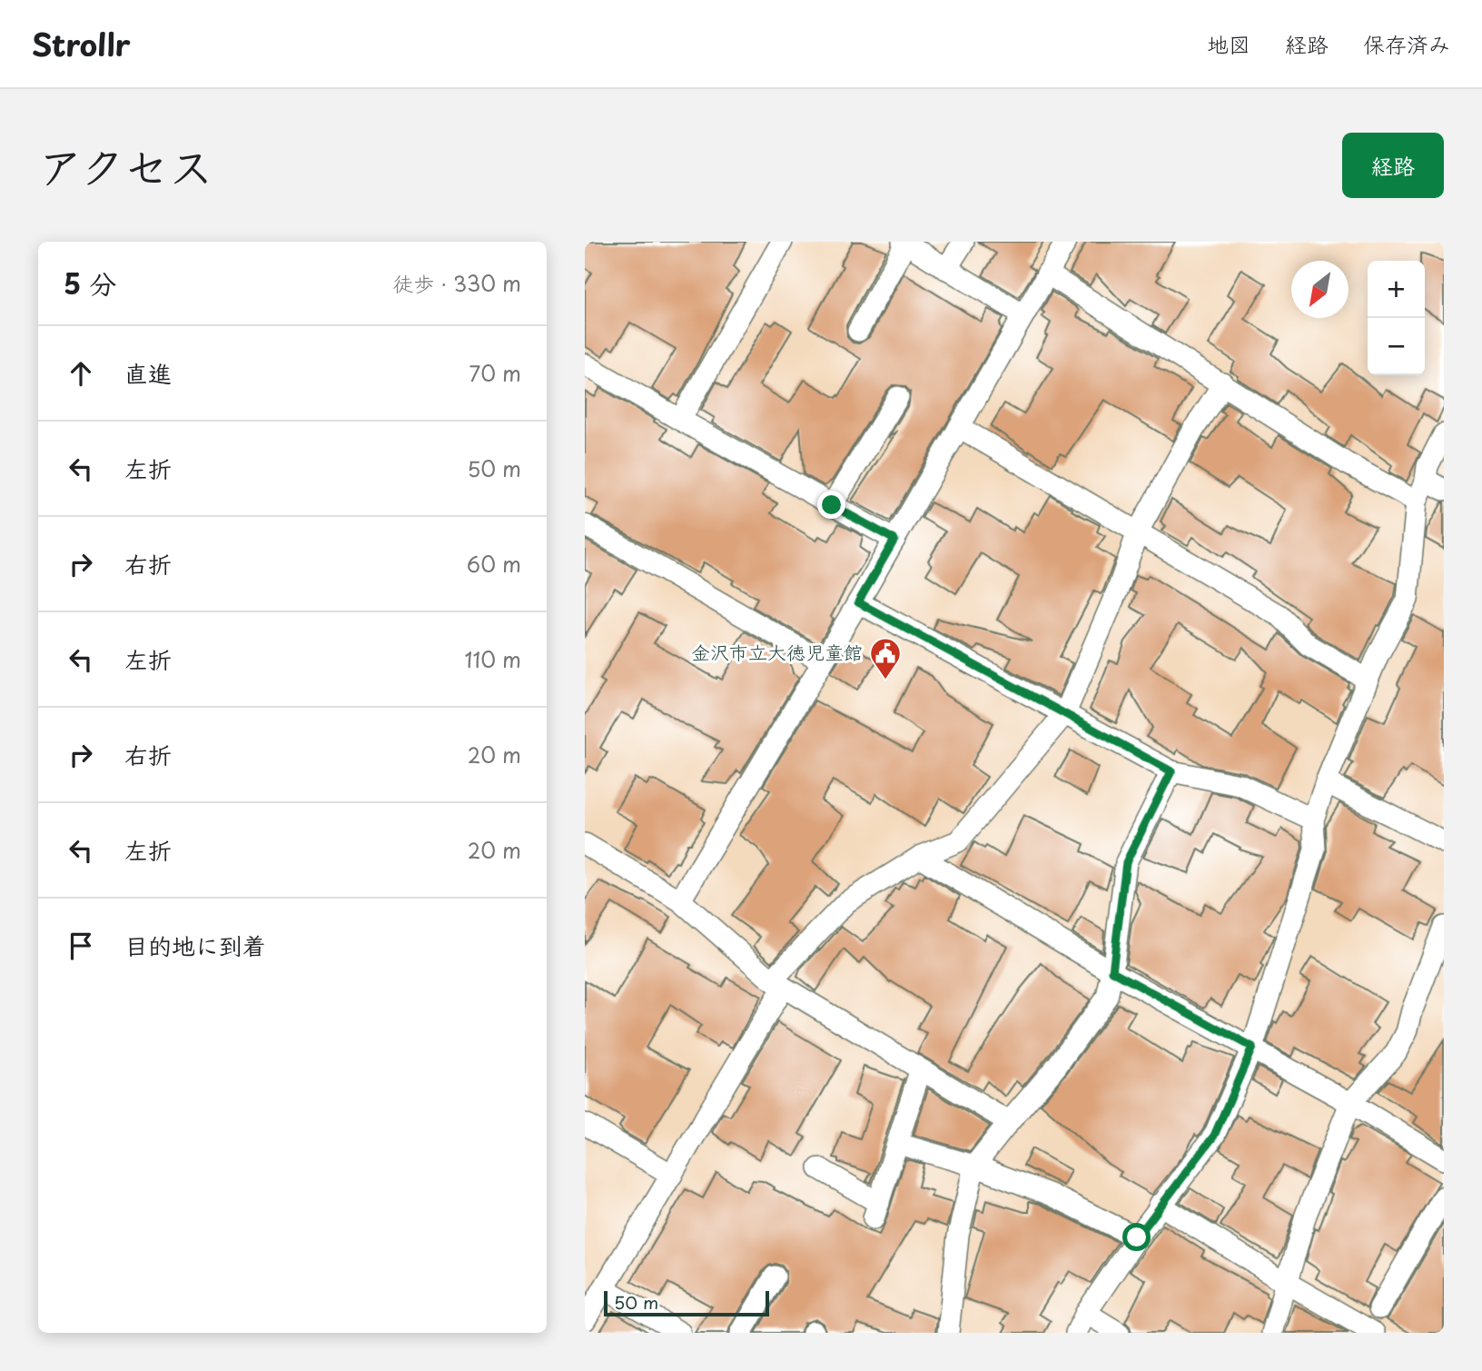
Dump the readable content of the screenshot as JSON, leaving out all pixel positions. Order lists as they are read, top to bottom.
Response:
{
  "places": {
    "public building": ["金沢市立大徳児童館"]
  },
  "scale_bar": "50 m",
  "north": "bottom left",
  "page": {
    "header": "Strollr",
    "nav": ["地図", "経路", "保存済み"],
    "title": "アクセス",
    "buttons": "経路",
    "heading": ["5 分", "徒歩 · 330 m"],
    "map_buttons": ["+", "−"],
    "list": [
      ["直進", "70 m"],
      ["左折", "50 m"],
      ["右折", "60 m"],
      ["左折", "110 m"],
      ["右折", "20 m"],
      ["左折", "20 m"],
      "目的地に到着"
    ],
    "scale": "50 m"
  }
}
